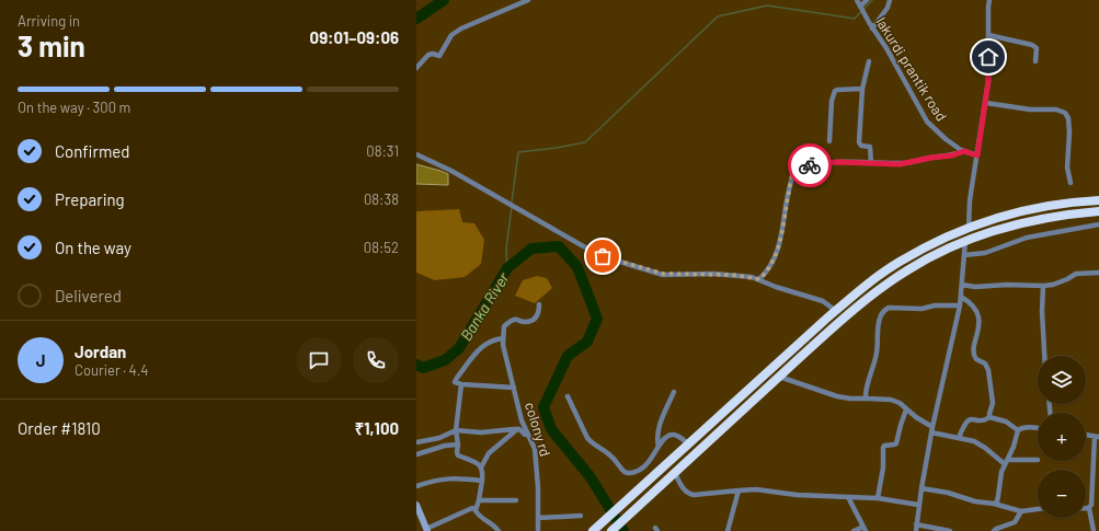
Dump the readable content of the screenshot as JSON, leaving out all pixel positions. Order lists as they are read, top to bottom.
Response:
{
  "streets": {
    "street": ["lakurdi prantik road", "colony rd"]
  },
  "water": ["Banka River"],
  "page": {
    "heading": ["3 min", "Arriving in", "09:01–09:06"],
    "panel": [
      "Jordan",
      "Courier · 4.4",
      "Order #1810",
      "₹1,100"
    ],
    "bar": "On the way · 300 m",
    "list": [
      ["Confirmed", "08:31"],
      ["Preparing", "08:38"],
      ["On the way", "08:52"],
      "Delivered"
    ],
    "round": "J",
    "map_buttons": ["+", "−"]
  }
}
